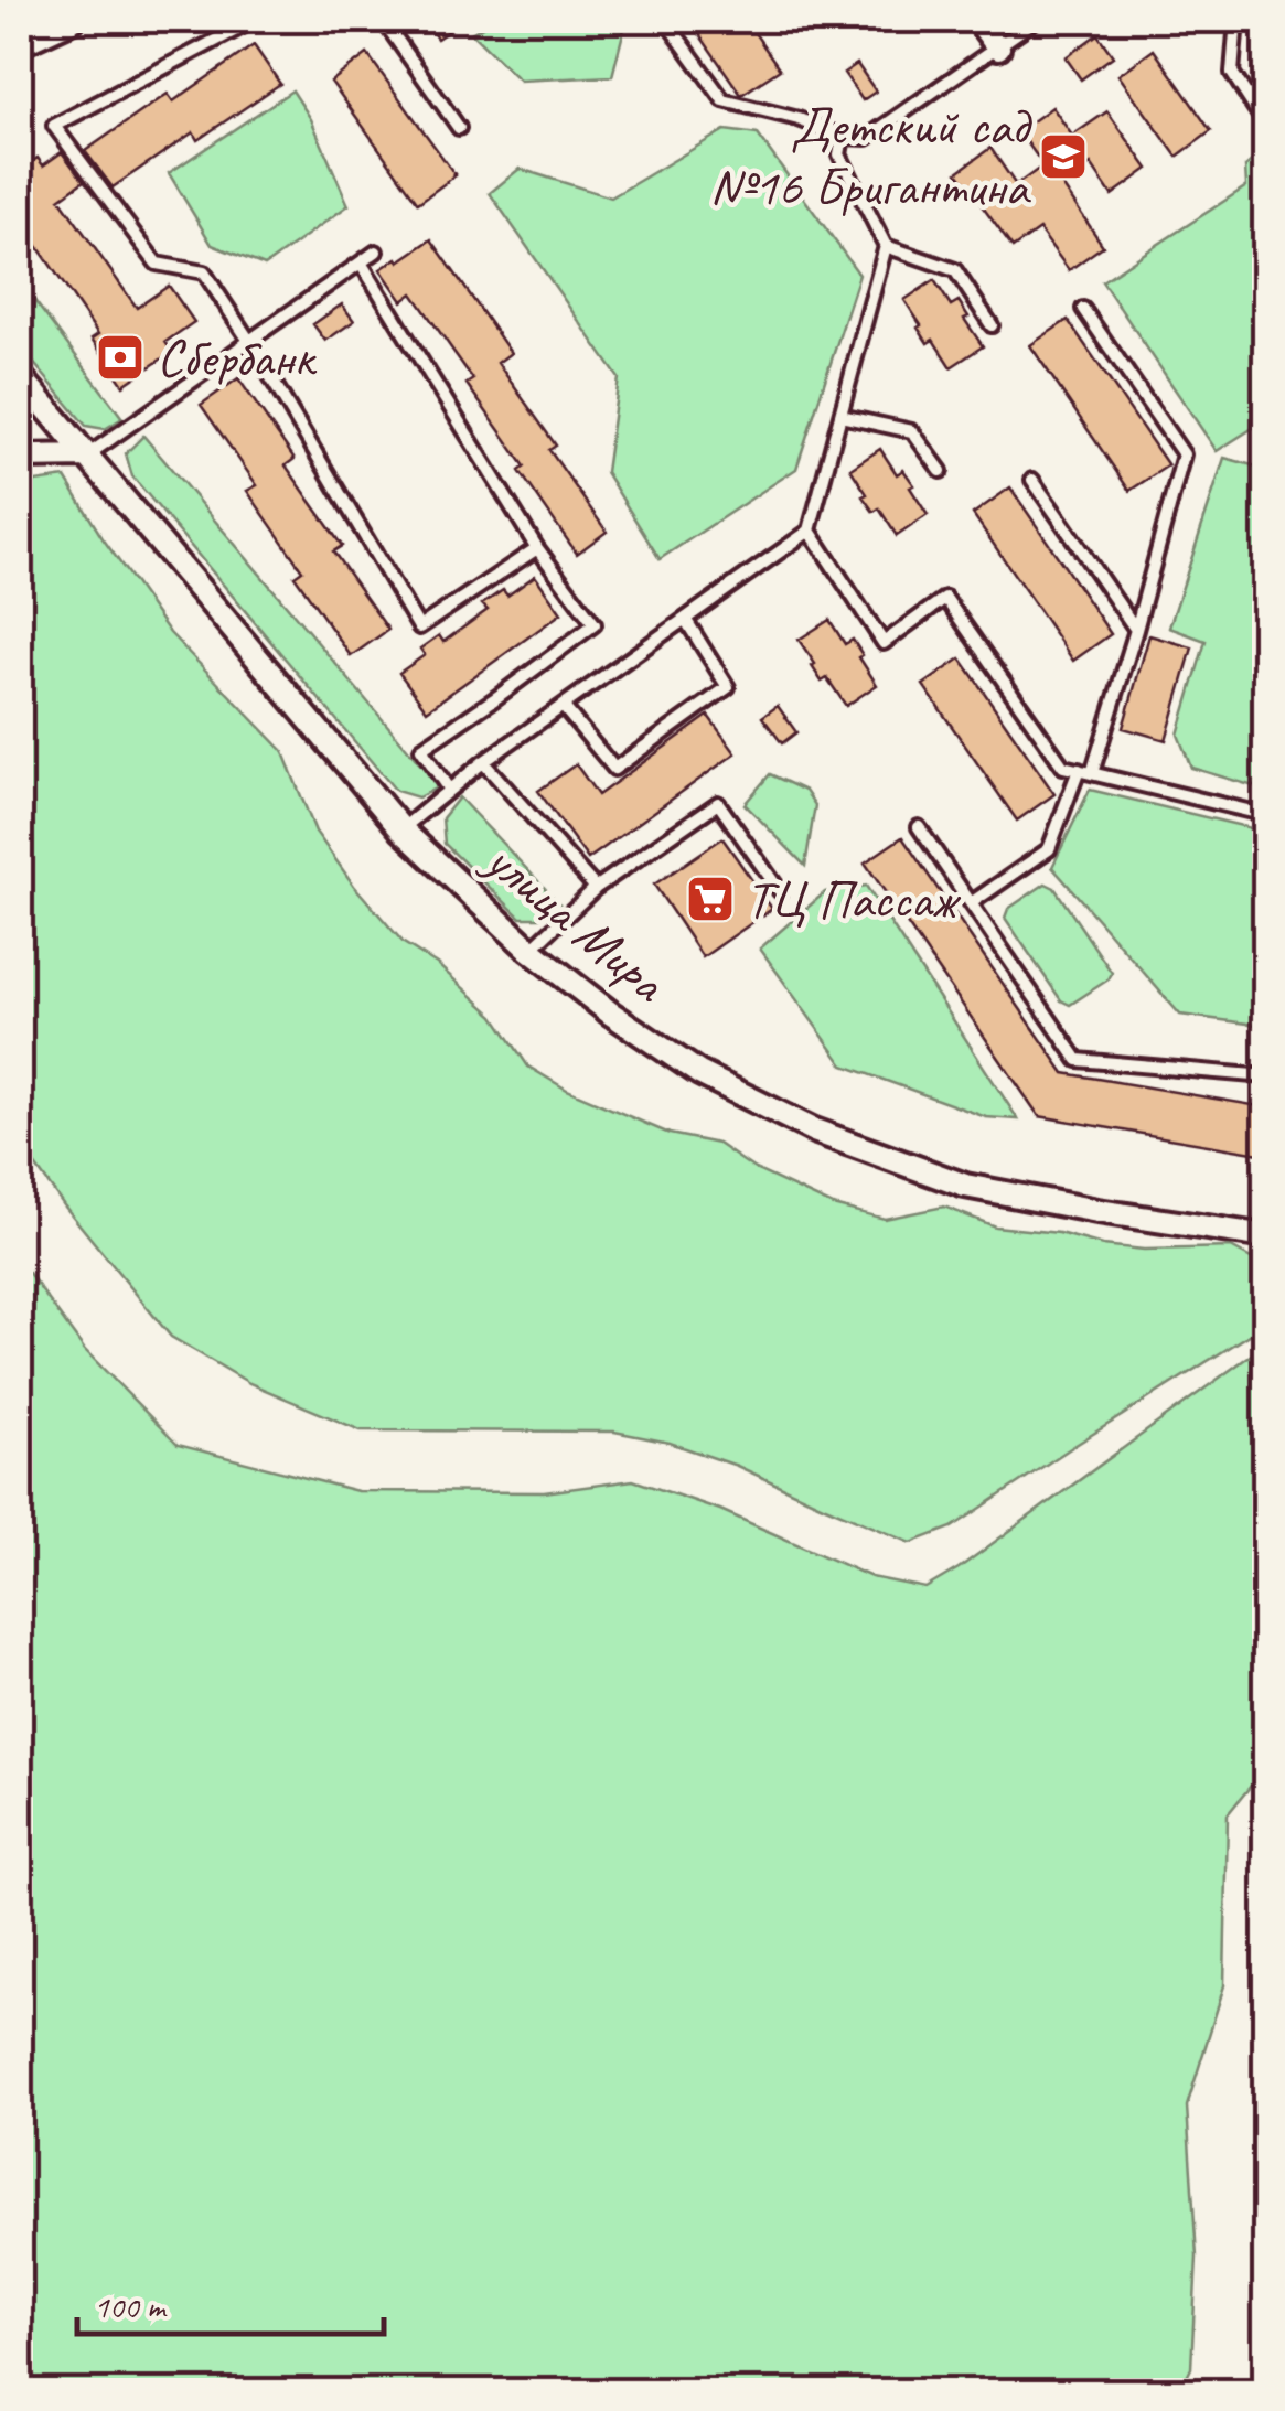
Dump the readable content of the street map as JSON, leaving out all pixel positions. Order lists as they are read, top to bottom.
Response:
{
  "streets": {
    "street": ["улица Мира"]
  },
  "places": {
    "school or university": ["Детский сад №16 Бригантина"],
    "bank": ["Сбербанк"],
    "supermarket": ["ТЦ Пассаж"]
  },
  "scale_bar": "100 m"
}
